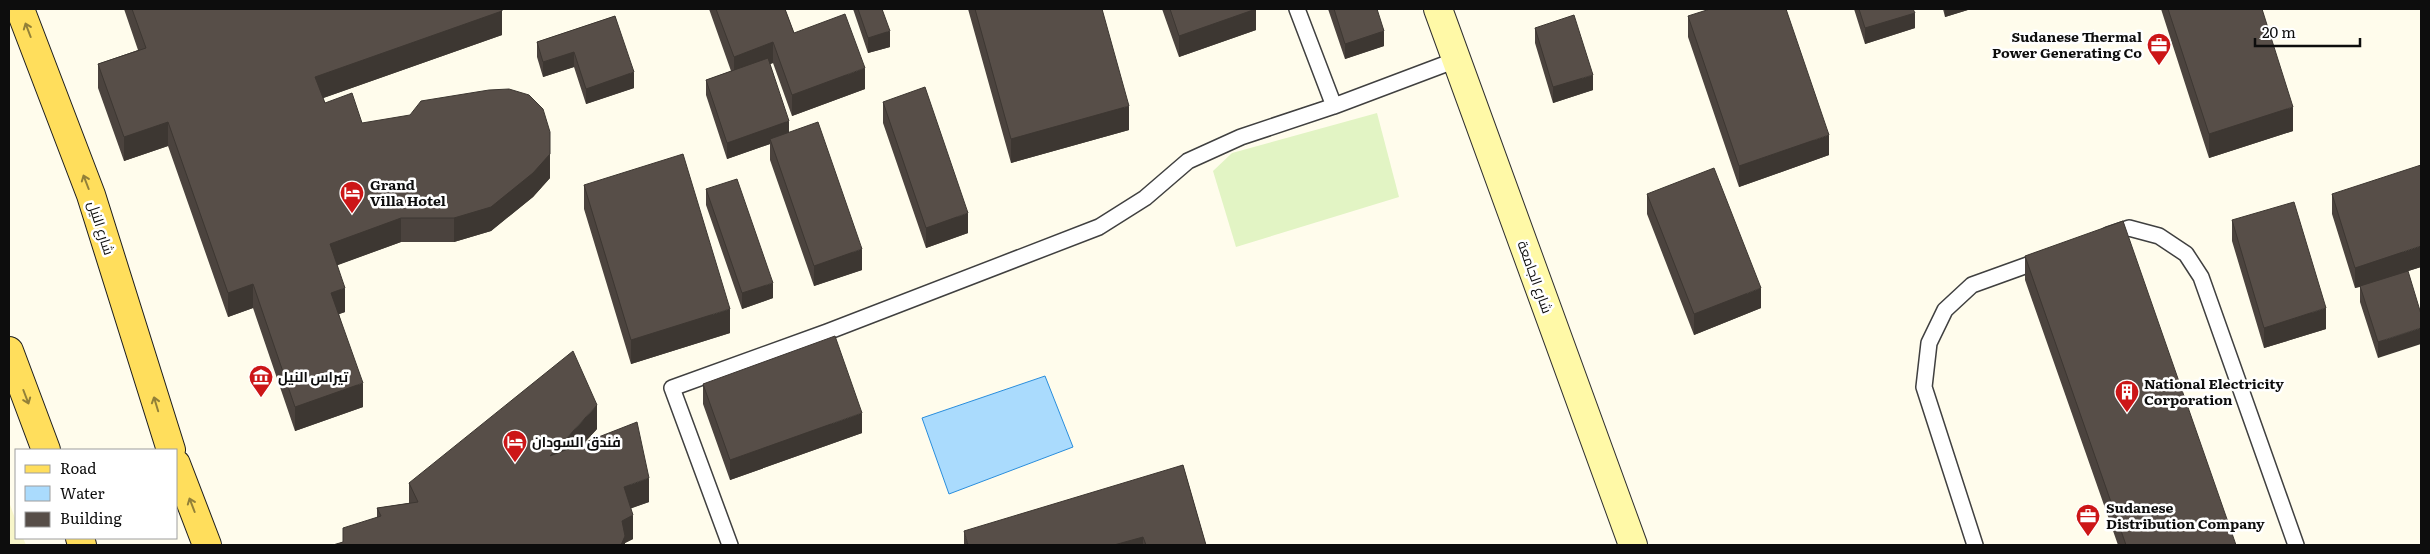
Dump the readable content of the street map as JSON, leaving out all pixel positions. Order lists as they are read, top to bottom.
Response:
{
  "streets": {
    "main road": ["شارع النيل", "شارع الجامعة"]
  },
  "one_way": ["شارع النيل"],
  "places": {
    "office": ["Sudanese Thermal Power Generating Co", "Sudanese Distribution Company"],
    "hotel": ["Grand Villa Hotel", "فندق السودان"],
    "museum": ["تيراس النيل"],
    "building": ["National Electricity Corporation"]
  },
  "legend": ["Road", "Water", "Building"],
  "scale_bar": "20 m"
}
